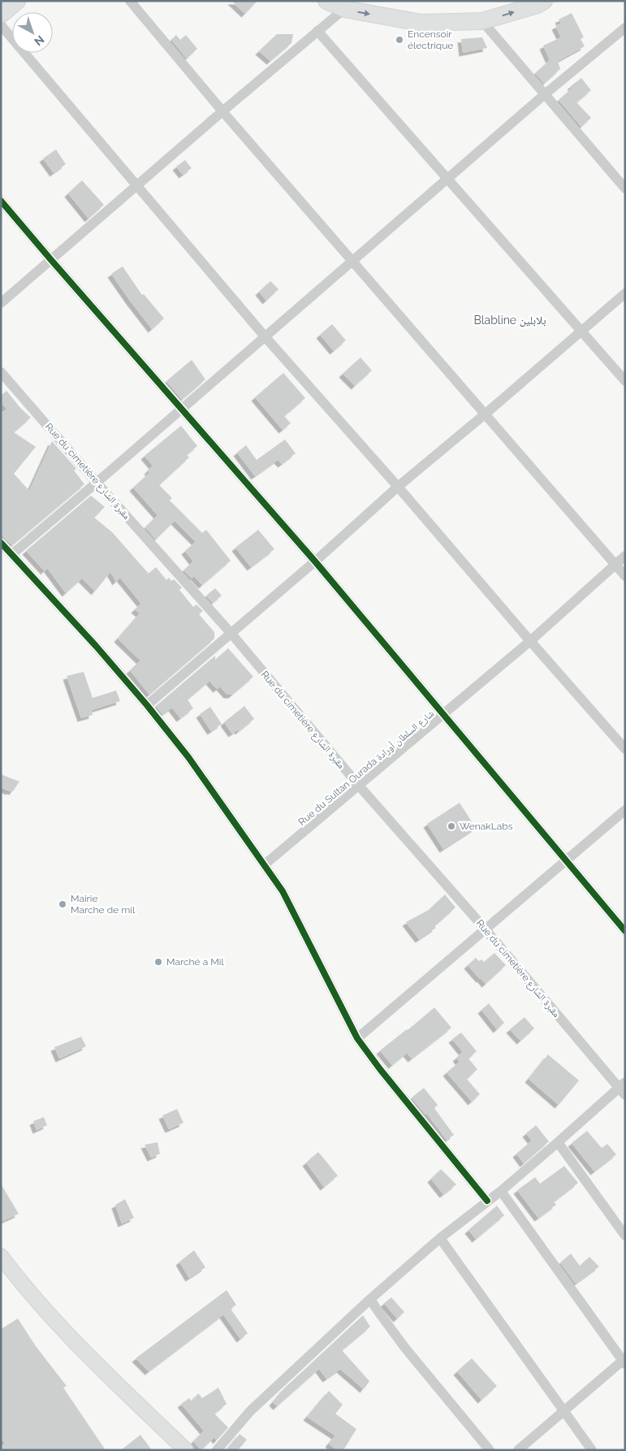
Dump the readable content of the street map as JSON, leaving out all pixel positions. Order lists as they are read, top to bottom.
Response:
{
  "streets": {
    "street": ["Rue du cimetière مقبرة الشارع", "Rue du Sultan Ourada شارع السلطان أورادة"]
  },
  "crossings": [
    ["Rue du cimetière مقبرة الشارع", "Rue du Sultan Ourada شارع السلطان أورادة"]
  ],
  "districts": ["Blabline بلابلين"],
  "places": [
    "Encensoir électrique",
    "WenakLabs",
    "Mairie Marche de mil",
    "Marché a Mil"
  ],
  "north": "bottom right"
}
